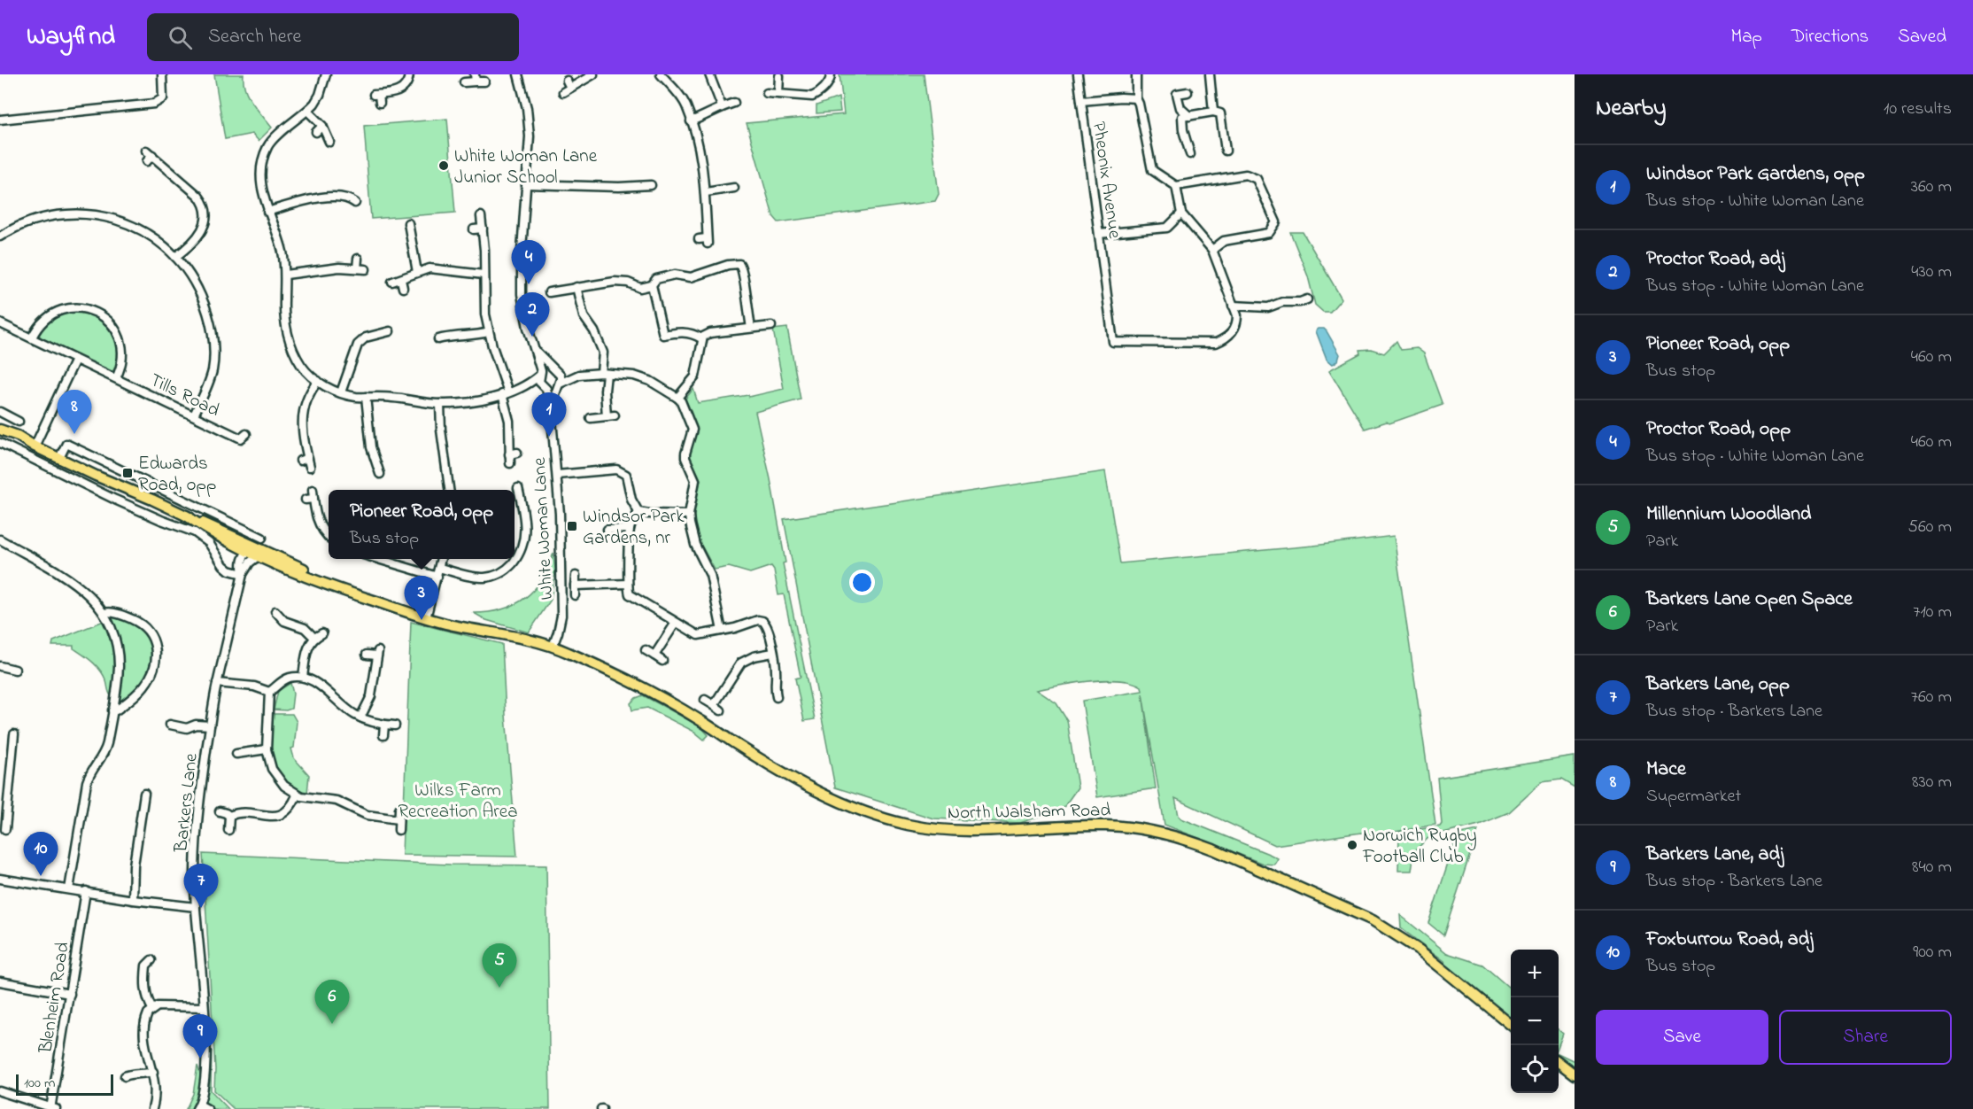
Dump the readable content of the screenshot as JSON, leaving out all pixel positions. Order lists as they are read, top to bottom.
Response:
{
  "streets": {
    "main road": ["North Walsham Road"],
    "street": [
      "Pheonix Avenue",
      "Tills Road",
      "White Woman Lane",
      "Barkers Lane",
      "Blenheim Road"
    ]
  },
  "crossings": [
    ["White Woman Lane", "North Walsham Road"],
    ["Barkers Lane", "North Walsham Road"]
  ],
  "parks": ["Wilks Farm Recreation Area"],
  "places": {
    "other": ["White Woman Lane Junior School", "Norwich Rugby Football Club"],
    "transit": ["Edwards Road, opp", "Windsor Park Gardens, nr"]
  },
  "scale_bar": "100 m",
  "page": {
    "header": "Wayfind",
    "search": "Search here",
    "nav": ["Map", "Directions", "Saved"],
    "heading": ["Nearby", "10 results"],
    "list": [
      {
        "mark": "1",
        "name": "Windsor Park Gardens, opp",
        "note": "Bus stop · White Woman Lane",
        "value": "360 m"
      },
      {
        "mark": "2",
        "name": "Proctor Road, adj",
        "note": "Bus stop · White Woman Lane",
        "value": "430 m"
      },
      {
        "mark": "3",
        "name": "Pioneer Road, opp",
        "note": "Bus stop",
        "value": "460 m"
      },
      {
        "mark": "4",
        "name": "Proctor Road, opp",
        "note": "Bus stop · White Woman Lane",
        "value": "460 m"
      },
      {
        "mark": "5",
        "name": "Millennium Woodland",
        "note": "Park",
        "value": "560 m"
      },
      {
        "mark": "6",
        "name": "Barkers Lane Open Space",
        "note": "Park",
        "value": "710 m"
      },
      {
        "mark": "7",
        "name": "Barkers Lane, opp",
        "note": "Bus stop · Barkers Lane",
        "value": "760 m"
      },
      {
        "mark": "8",
        "name": "Mace",
        "note": "Supermarket",
        "value": "830 m"
      },
      {
        "mark": "9",
        "name": "Barkers Lane, adj",
        "note": "Bus stop · Barkers Lane",
        "value": "840 m"
      },
      {
        "mark": "10",
        "name": "Foxburrow Road, adj",
        "note": "Bus stop",
        "value": "900 m"
      }
    ],
    "pins": [
      "4",
      "2",
      "8",
      "1",
      "3",
      "10",
      "7",
      "5",
      "6",
      "9"
    ],
    "popup": ["Pioneer Road, opp", "Bus stop"],
    "map_buttons": ["+", "−"],
    "buttons": ["Save", "Share"],
    "scale": "100 m"
  }
}
